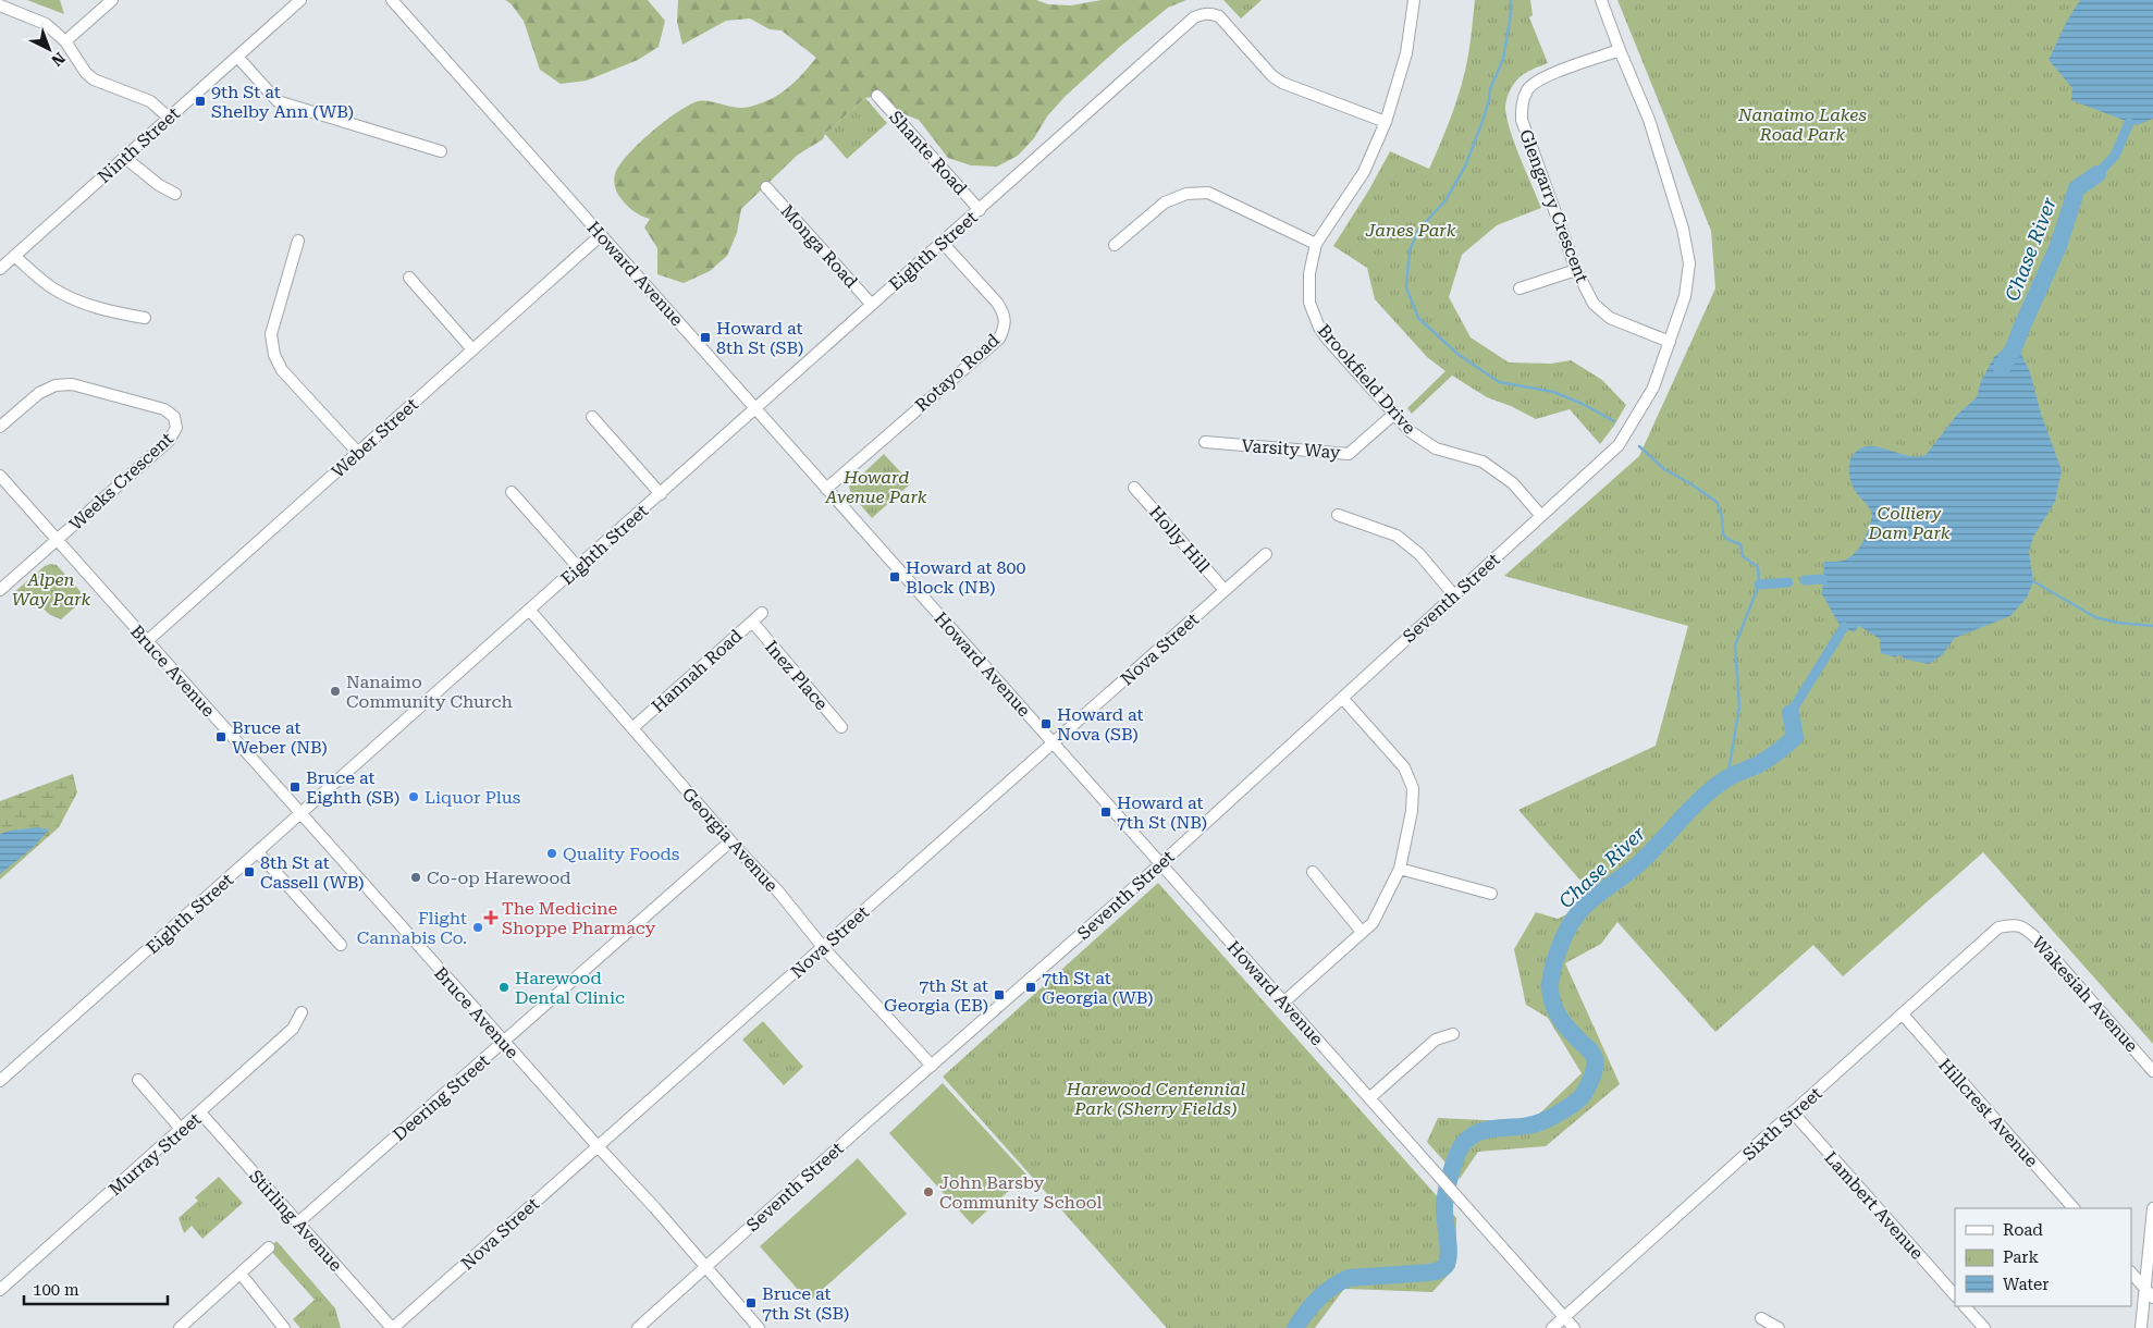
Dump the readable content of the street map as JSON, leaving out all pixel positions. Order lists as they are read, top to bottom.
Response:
{
  "streets": {
    "street": [
      "Ninth Street",
      "Shante Road",
      "Glengarry Crescent",
      "Monga Road",
      "Eighth Street",
      "Howard Avenue",
      "Rotayo Road",
      "Brookfield Drive",
      "Weber Street",
      "Varsity Way",
      "Weeks Crescent",
      "Holly Hill",
      "Seventh Street",
      "Nova Street",
      "Bruce Avenue",
      "Hannah Road",
      "Inez Place",
      "Georgia Avenue",
      "Wakesiah Avenue",
      "Deering Street",
      "Hillcrest Avenue",
      "Sixth Street",
      "Murray Street",
      "Lambert Avenue",
      "Stirling Avenue"
    ]
  },
  "crossings": [
    ["Shante Road", "Eighth Street"],
    ["Glengarry Crescent", "Seventh Street"],
    ["Monga Road", "Eighth Street"],
    ["Eighth Street", "Howard Avenue"],
    ["Eighth Street", "Rotayo Road"],
    ["Eighth Street", "Brookfield Drive"],
    ["Eighth Street", "Bruce Avenue"],
    ["Eighth Street", "Georgia Avenue"],
    ["Howard Avenue", "Rotayo Road"],
    ["Howard Avenue", "Weber Street"],
    ["Howard Avenue", "Seventh Street"],
    ["Howard Avenue", "Nova Street"],
    ["Howard Avenue", "Sixth Street"],
    ["Brookfield Drive", "Varsity Way"],
    ["Brookfield Drive", "Seventh Street"],
    ["Weber Street", "Bruce Avenue"],
    ["Weeks Crescent", "Bruce Avenue"],
    ["Holly Hill", "Nova Street"],
    ["Seventh Street", "Bruce Avenue"],
    ["Seventh Street", "Georgia Avenue"],
    ["Nova Street", "Bruce Avenue"],
    ["Nova Street", "Georgia Avenue"],
    ["Nova Street", "Stirling Avenue"],
    ["Bruce Avenue", "Deering Street"],
    ["Hannah Road", "Inez Place"],
    ["Hannah Road", "Georgia Avenue"],
    ["Georgia Avenue", "Deering Street"],
    ["Wakesiah Avenue", "Sixth Street"],
    ["Deering Street", "Stirling Avenue"],
    ["Hillcrest Avenue", "Sixth Street"],
    ["Sixth Street", "Lambert Avenue"],
    ["Murray Street", "Stirling Avenue"]
  ],
  "water": ["Chase River"],
  "parks": [
    "Nanaimo Lakes Road Park",
    "Janes Park",
    "Howard Avenue Park",
    "Colliery Dam Park",
    "Alpen Way Park",
    "Harewood Centennial Park (Sherry Fields)"
  ],
  "places": {
    "transit": [
      "9th St at Shelby Ann (WB)",
      "Howard at 8th St (SB)",
      "Howard at 800 Block (NB)",
      "Howard at Nova (SB)",
      "Bruce at Weber (NB)",
      "Bruce at Eighth (SB)",
      "Howard at 7th St (NB)",
      "8th St at Cassell (WB)",
      "7th St at Georgia (WB)",
      "7th St at Georgia (EB)",
      "Bruce at 7th St (SB)"
    ],
    "other": [
      "Nanaimo Community Church",
      "Liquor Plus",
      "Quality Foods",
      "Co-op Harewood",
      "Flight Cannabis Co.",
      "Harewood Dental Clinic",
      "John Barsby Community School"
    ],
    "health": ["The Medicine Shoppe Pharmacy"]
  },
  "legend": ["Road", "Park", "Water"],
  "scale_bar": "100 m",
  "north": "bottom right"
}
